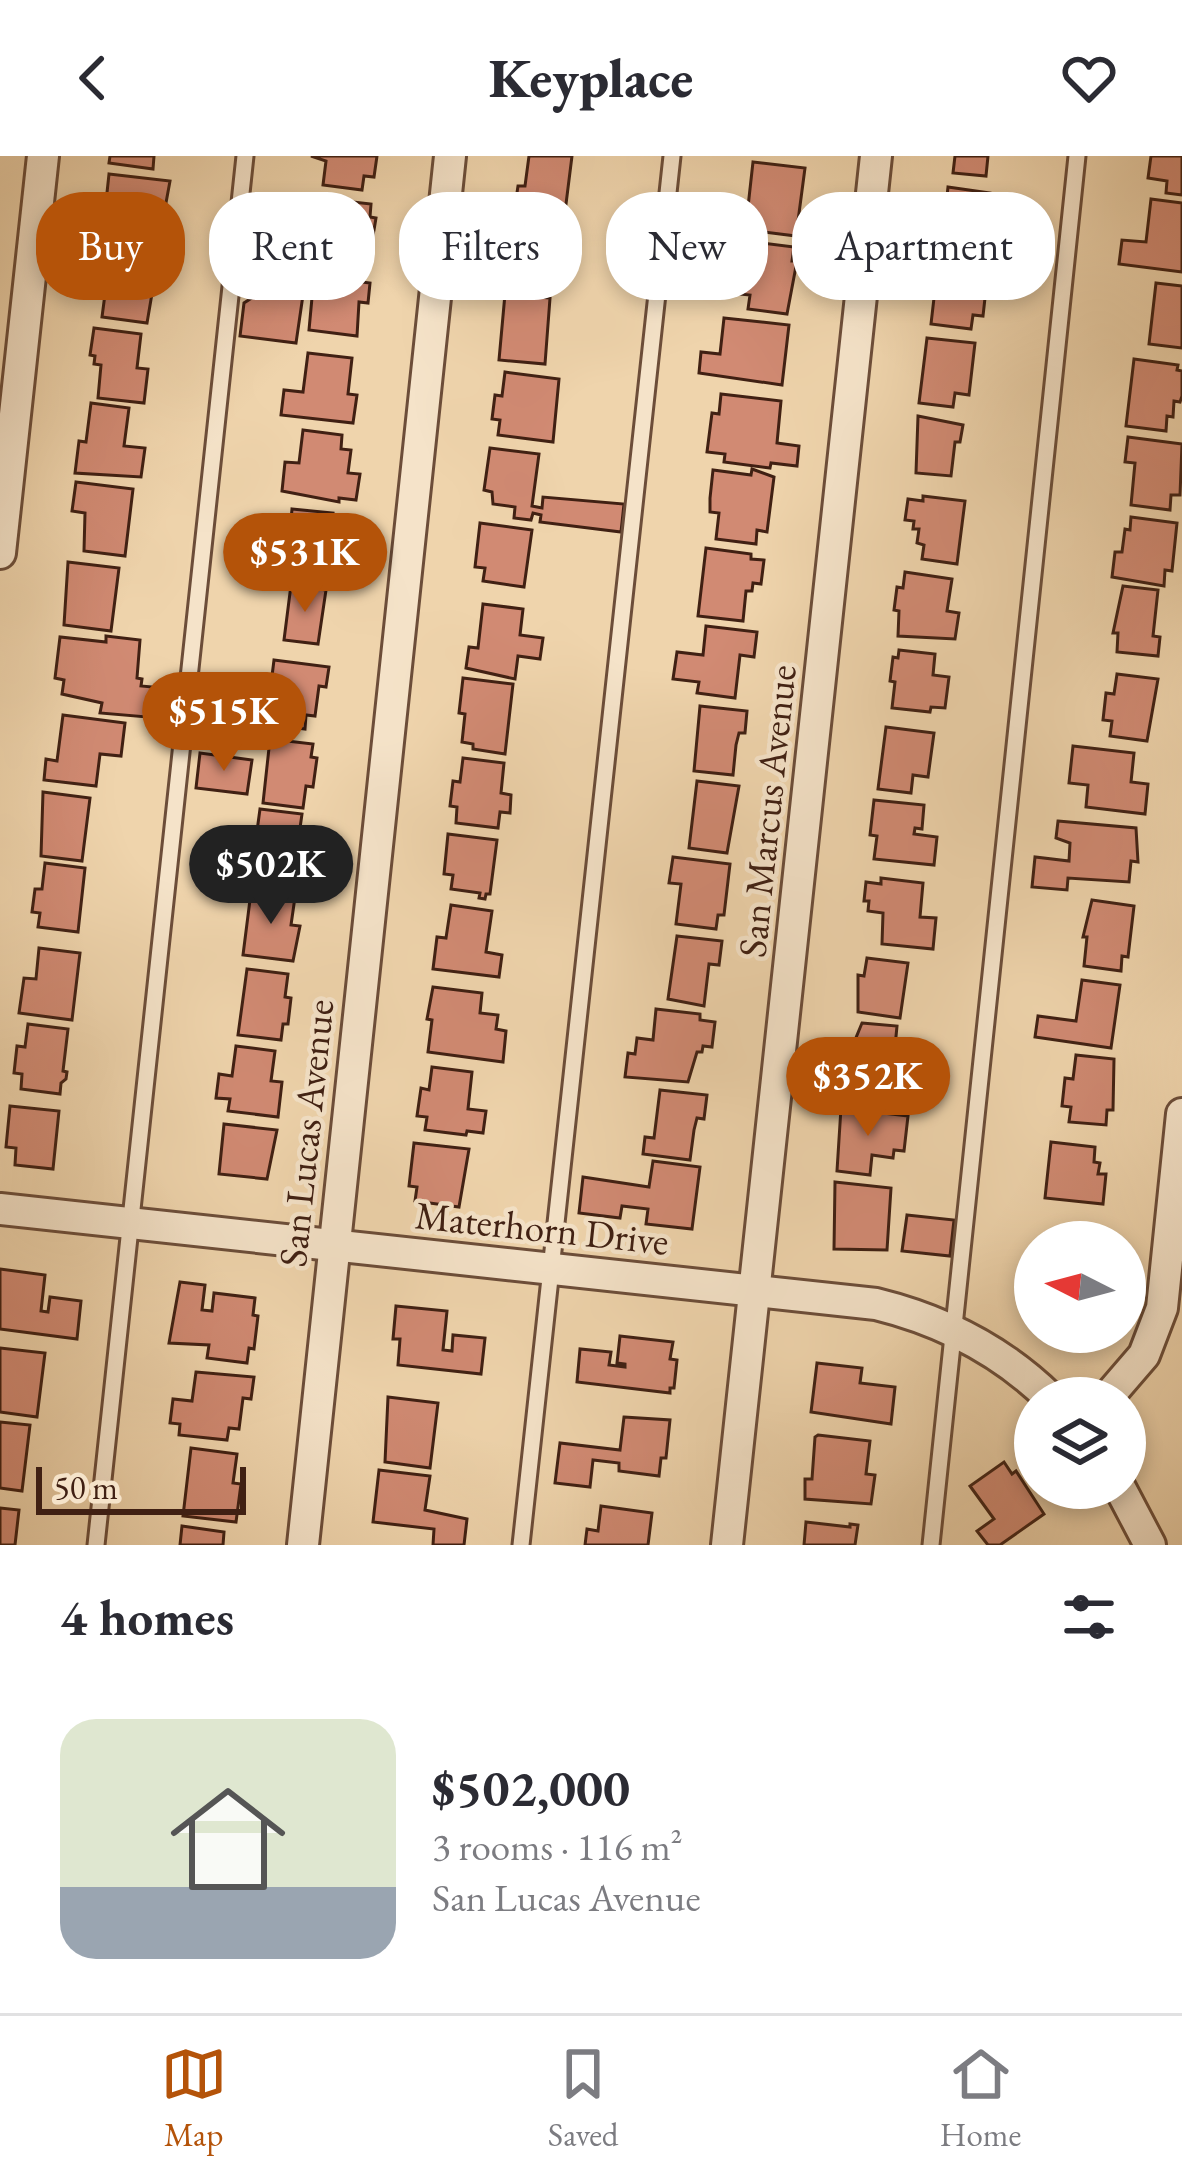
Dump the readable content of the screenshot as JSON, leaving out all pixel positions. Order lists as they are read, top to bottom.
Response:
{
  "streets": {
    "street": ["San Marcus Avenue", "San Lucas Avenue", "Materhorn Drive"]
  },
  "crossings": [
    ["San Marcus Avenue", "Materhorn Drive"],
    ["San Lucas Avenue", "Materhorn Drive"]
  ],
  "scale_bar": "50 m",
  "north": "left",
  "page": {
    "header": "Keyplace",
    "chip": [
      "Buy",
      "Rent",
      "Filters",
      "New",
      "Apartment"
    ],
    "price": [
      "$531K",
      "$515K",
      "$502K",
      "$352K"
    ],
    "scale": "50 m",
    "heading": "4 homes",
    "list": [
      {
        "name": "$502,000",
        "note": "3 rooms · 116 m² · San Lucas Avenue"
      }
    ],
    "tabs": ["Map", "Saved", "Home"]
  }
}
